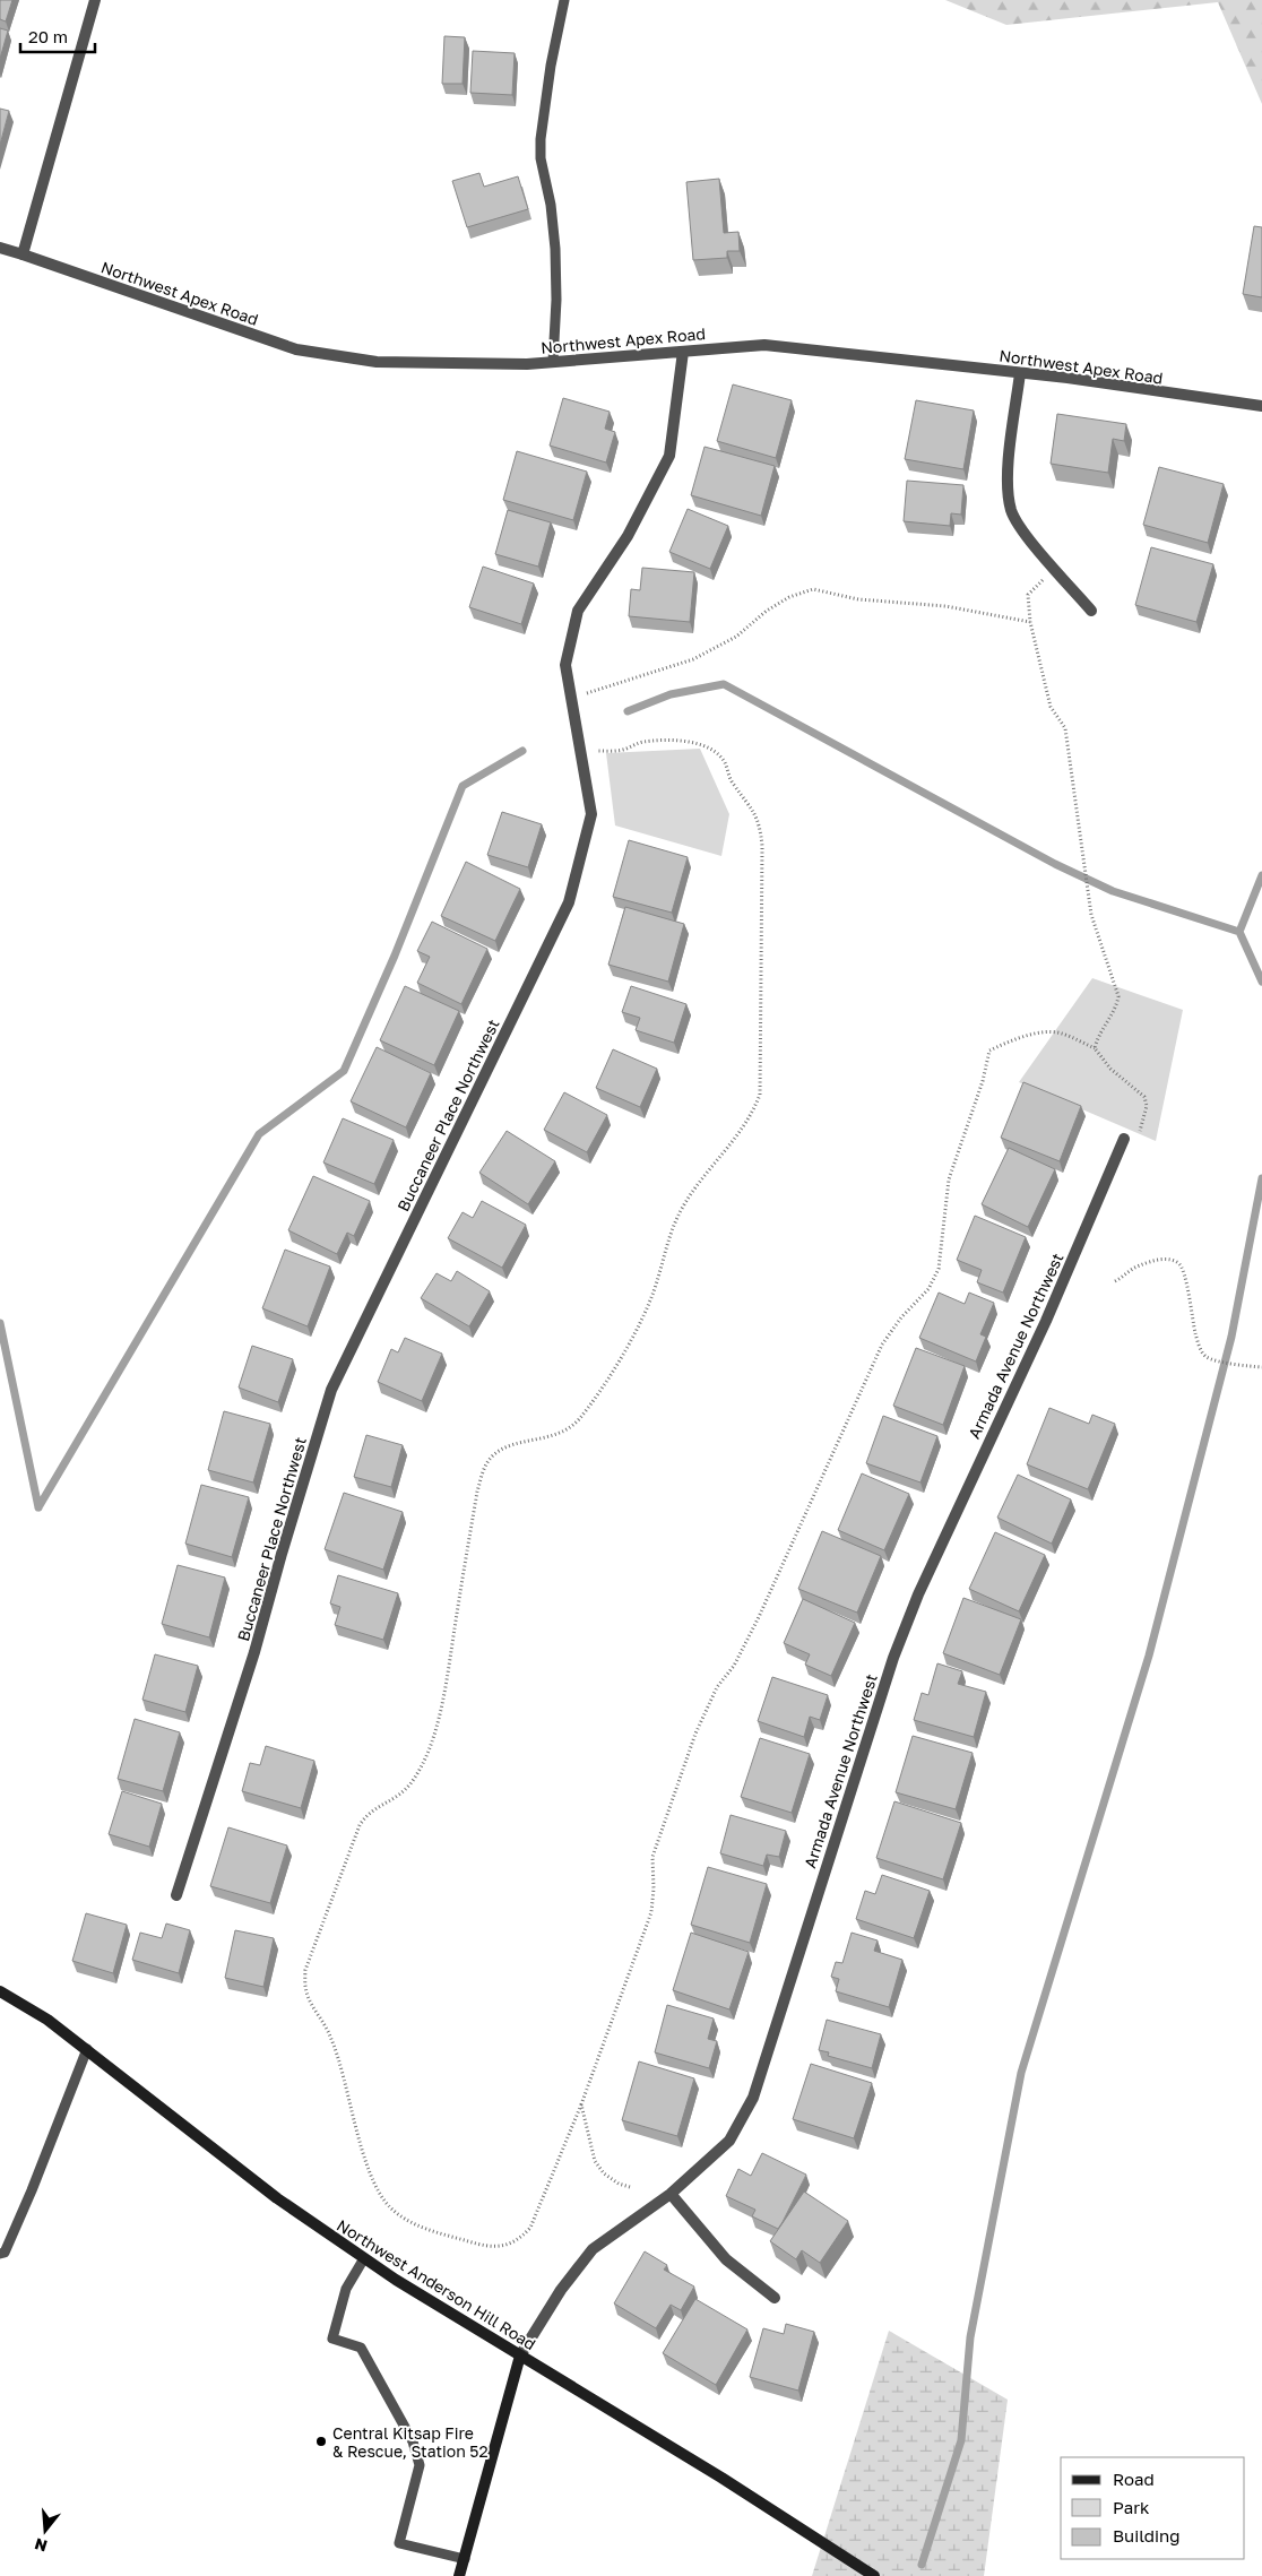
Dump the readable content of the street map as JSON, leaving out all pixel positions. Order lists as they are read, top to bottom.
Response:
{
  "streets": {
    "main road": ["Northwest Anderson Hill Road"],
    "street": ["Northwest Apex Road", "Buccaneer Place Northwest", "Armada Avenue Northwest"]
  },
  "crossings": [
    ["Northwest Apex Road", "Buccaneer Place Northwest"],
    ["Armada Avenue Northwest", "Northwest Anderson Hill Road"]
  ],
  "places": ["Central Kitsap Fire & Rescue, Station 52"],
  "legend": ["Road", "Park", "Building"],
  "scale_bar": "20 m",
  "north": "bottom"
}
